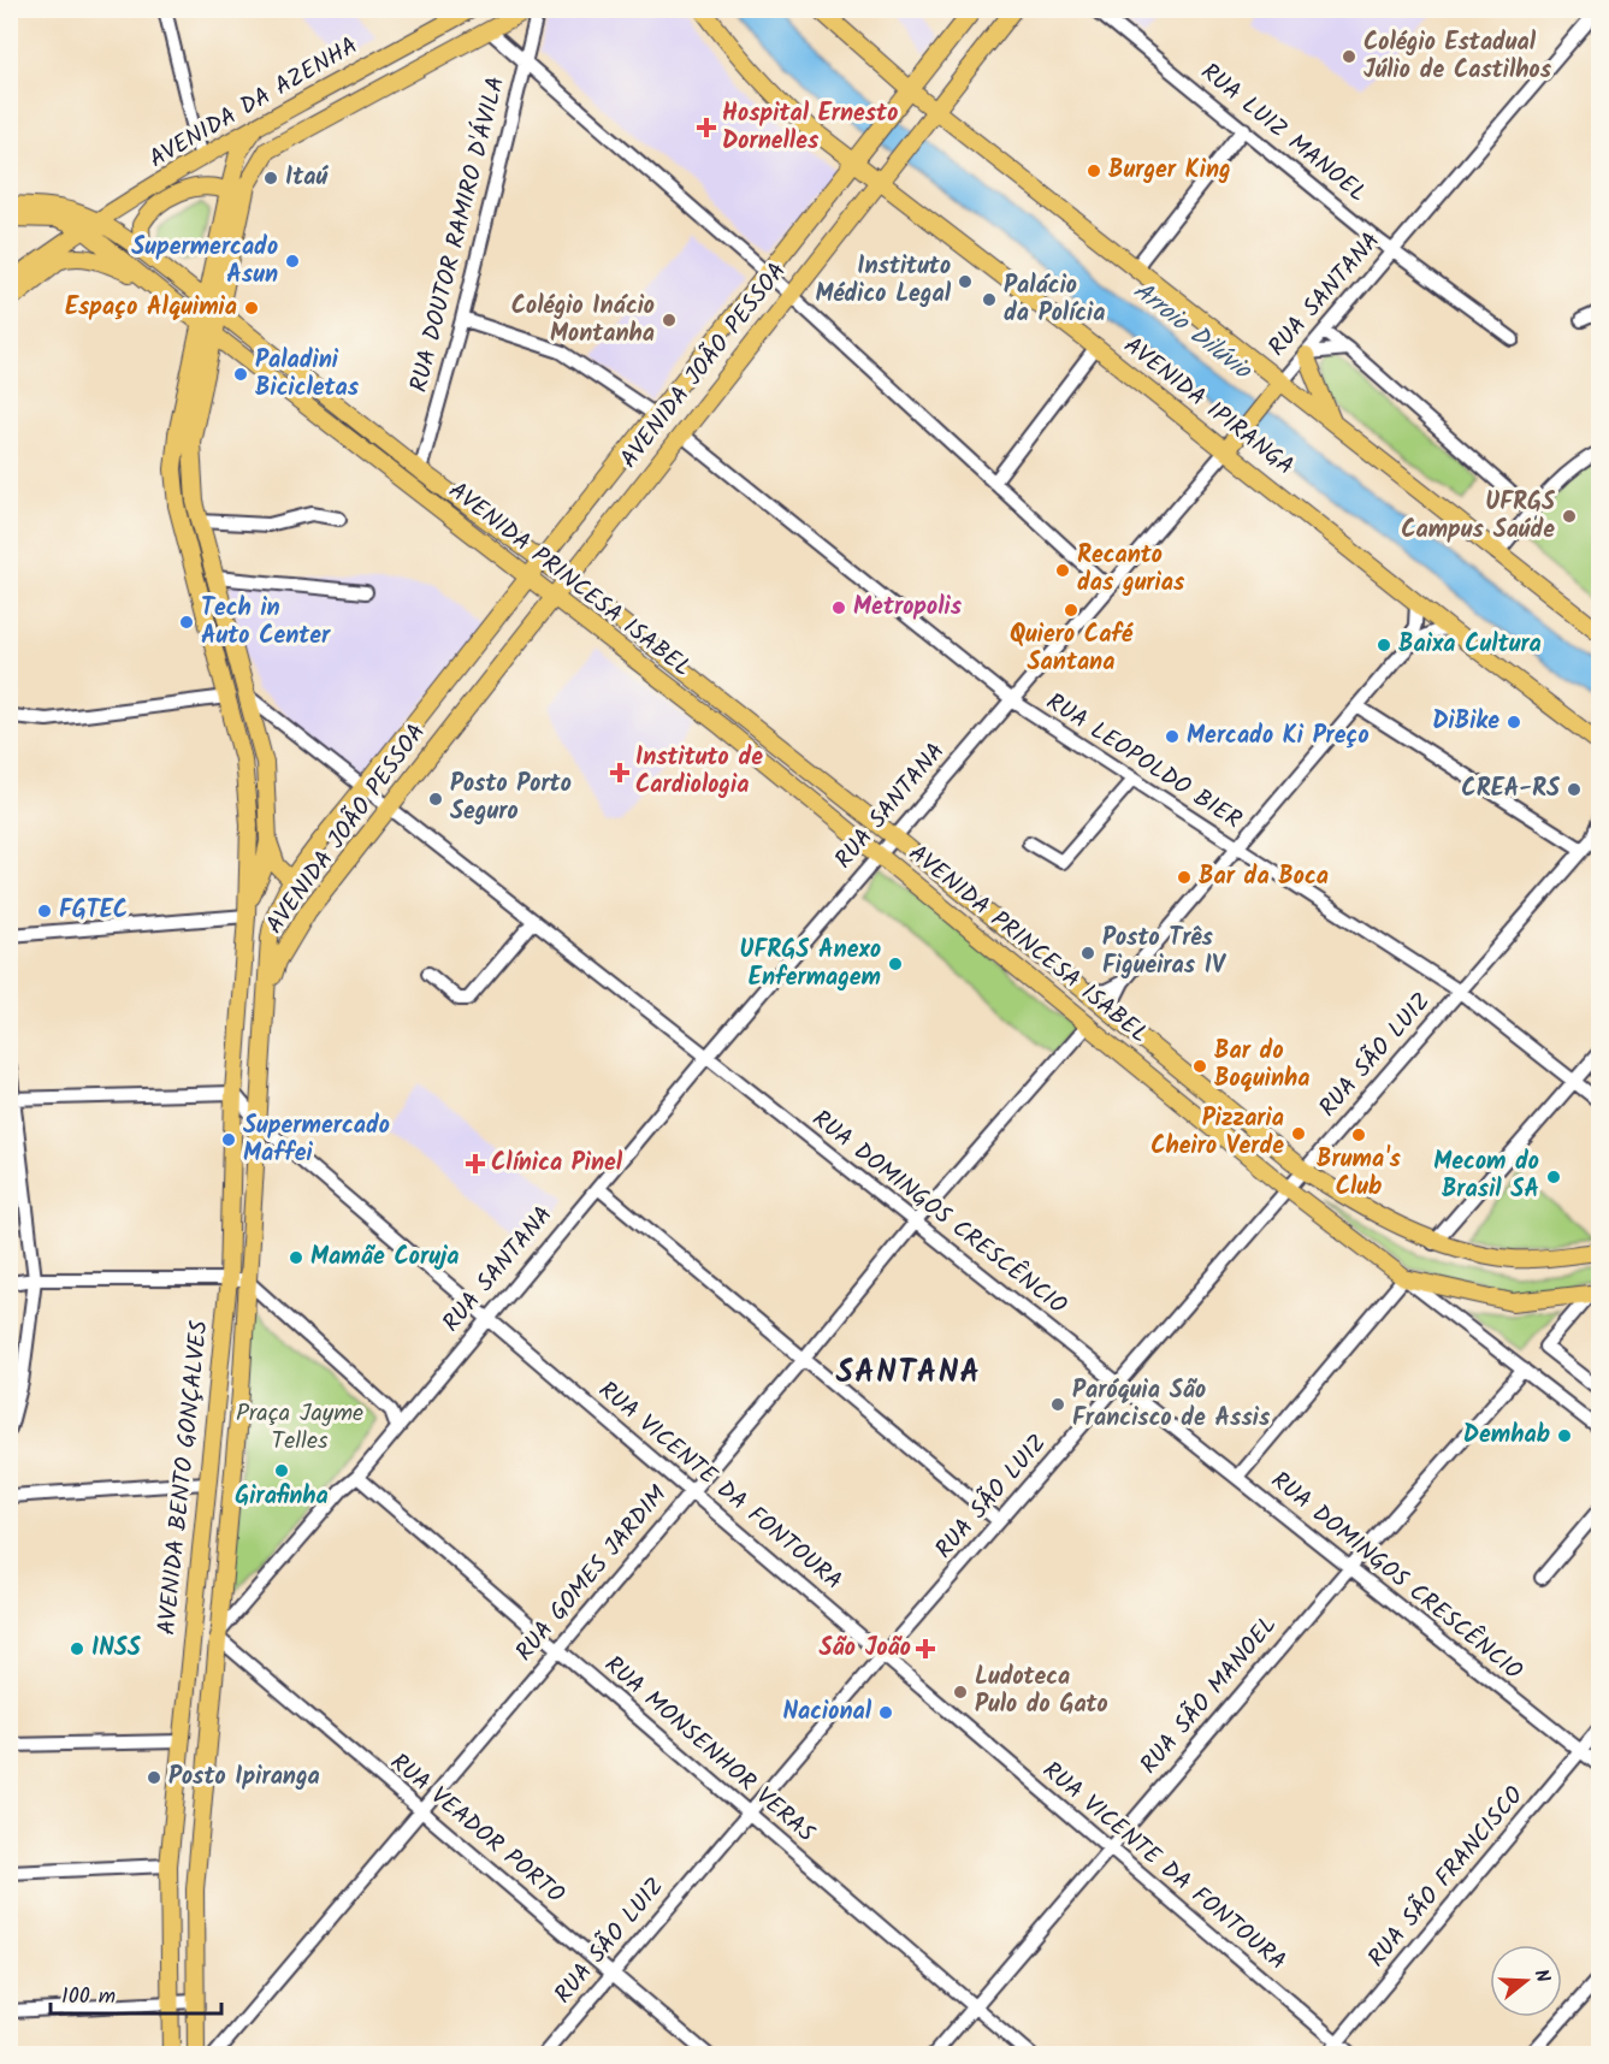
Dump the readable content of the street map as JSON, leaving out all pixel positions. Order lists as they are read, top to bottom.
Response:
{
  "streets": {
    "main road": [
      "AVENIDA DA AZENHA",
      "RUA SANTANA",
      "AVENIDA JOÃO PESSOA",
      "AVENIDA IPIRANGA",
      "AVENIDA PRINCESA ISABEL",
      "AVENIDA BENTO GONÇALVES"
    ],
    "street": [
      "RUA LUIZ MANOEL",
      "RUA DOUTOR RAMIRO D'ÁVILA",
      "RUA LEOPOLDO BIER",
      "RUA SÃO LUIZ",
      "RUA DOMINGOS CRESCÊNCIO",
      "RUA VICENTE DA FONTOURA",
      "RUA GOMES JARDIM",
      "RUA SÃO MANOEL",
      "RUA MONSENHOR VERAS",
      "RUA VEADOR PORTO",
      "RUA SÃO FRANCISCO"
    ]
  },
  "crossings": [
    ["AVENIDA DA AZENHA", "AVENIDA PRINCESA ISABEL"],
    ["AVENIDA DA AZENHA", "AVENIDA BENTO GONÇALVES"],
    ["RUA LUIZ MANOEL", "RUA SANTANA"],
    ["RUA DOUTOR RAMIRO D'ÁVILA", "AVENIDA PRINCESA ISABEL"],
    ["RUA SANTANA", "AVENIDA IPIRANGA"],
    ["RUA SANTANA", "AVENIDA PRINCESA ISABEL"],
    ["RUA SANTANA", "RUA LEOPOLDO BIER"],
    ["RUA SANTANA", "RUA DOMINGOS CRESCÊNCIO"],
    ["RUA SANTANA", "AVENIDA BENTO GONÇALVES"],
    ["RUA SANTANA", "RUA VICENTE DA FONTOURA"],
    ["RUA SANTANA", "RUA MONSENHOR VERAS"],
    ["RUA SANTANA", "RUA VEADOR PORTO"],
    ["AVENIDA JOÃO PESSOA", "AVENIDA IPIRANGA"],
    ["AVENIDA JOÃO PESSOA", "AVENIDA PRINCESA ISABEL"],
    ["AVENIDA JOÃO PESSOA", "RUA LEOPOLDO BIER"],
    ["AVENIDA JOÃO PESSOA", "RUA DOMINGOS CRESCÊNCIO"],
    ["AVENIDA JOÃO PESSOA", "AVENIDA BENTO GONÇALVES"],
    ["AVENIDA PRINCESA ISABEL", "RUA SÃO LUIZ"],
    ["AVENIDA PRINCESA ISABEL", "AVENIDA BENTO GONÇALVES"],
    ["AVENIDA PRINCESA ISABEL", "RUA GOMES JARDIM"],
    ["AVENIDA PRINCESA ISABEL", "RUA SÃO MANOEL"],
    ["RUA LEOPOLDO BIER", "RUA SÃO LUIZ"],
    ["RUA SÃO LUIZ", "RUA DOMINGOS CRESCÊNCIO"],
    ["RUA SÃO LUIZ", "RUA VICENTE DA FONTOURA"],
    ["RUA SÃO LUIZ", "RUA MONSENHOR VERAS"],
    ["RUA SÃO LUIZ", "RUA VEADOR PORTO"],
    ["RUA DOMINGOS CRESCÊNCIO", "AVENIDA BENTO GONÇALVES"],
    ["RUA DOMINGOS CRESCÊNCIO", "RUA GOMES JARDIM"],
    ["RUA DOMINGOS CRESCÊNCIO", "RUA SÃO MANOEL"],
    ["RUA DOMINGOS CRESCÊNCIO", "RUA SÃO FRANCISCO"],
    ["AVENIDA BENTO GONÇALVES", "RUA VICENTE DA FONTOURA"],
    ["AVENIDA BENTO GONÇALVES", "RUA VEADOR PORTO"],
    ["RUA VICENTE DA FONTOURA", "RUA GOMES JARDIM"],
    ["RUA VICENTE DA FONTOURA", "RUA SÃO MANOEL"],
    ["RUA VICENTE DA FONTOURA", "RUA SÃO FRANCISCO"],
    ["RUA GOMES JARDIM", "RUA MONSENHOR VERAS"],
    ["RUA GOMES JARDIM", "RUA VEADOR PORTO"],
    ["RUA SÃO MANOEL", "RUA MONSENHOR VERAS"]
  ],
  "districts": ["SANTANA"],
  "water": ["Arroio Dilúvio"],
  "parks": ["Praça Jayme Telles"],
  "places": {
    "other": [
      "Colégio Estadual Júlio de Castilhos",
      "Burger King",
      "Itaú",
      "Supermercado Asun",
      "Instituto Médico Legal",
      "Palácio da Polícia",
      "Espaço Alquimia",
      "Colégio Inácio Montanha",
      "Paladini Bicicletas",
      "UFRGS Campus Saúde",
      "Recanto das gurias",
      "Metropolis",
      "Quiero Café Santana",
      "Tech in Auto Center",
      "Baixa Cultura",
      "DiBike",
      "Mercado Ki Preço",
      "CREA-RS",
      "Posto Porto Seguro",
      "Bar da Boca",
      "FGTEC",
      "Posto Três Figueiras IV",
      "UFRGS Anexo Enfermagem",
      "Bar do Boquinha",
      "Pizzaria Cheiro Verde",
      "Bruma's Club",
      "Supermercado Maffei",
      "Mecom do Brasil SA",
      "Mamãe Coruja",
      "Paróquia São Francisco de Assis",
      "Demhab",
      "Girafinha",
      "INSS",
      "Ludoteca Pulo do Gato",
      "Nacional",
      "Posto Ipiranga"
    ],
    "health": [
      "Hospital Ernesto Dornelles",
      "Instituto de Cardiologia",
      "Clínica Pinel",
      "São João"
    ]
  },
  "scale_bar": "100 m",
  "north": "right"
}
